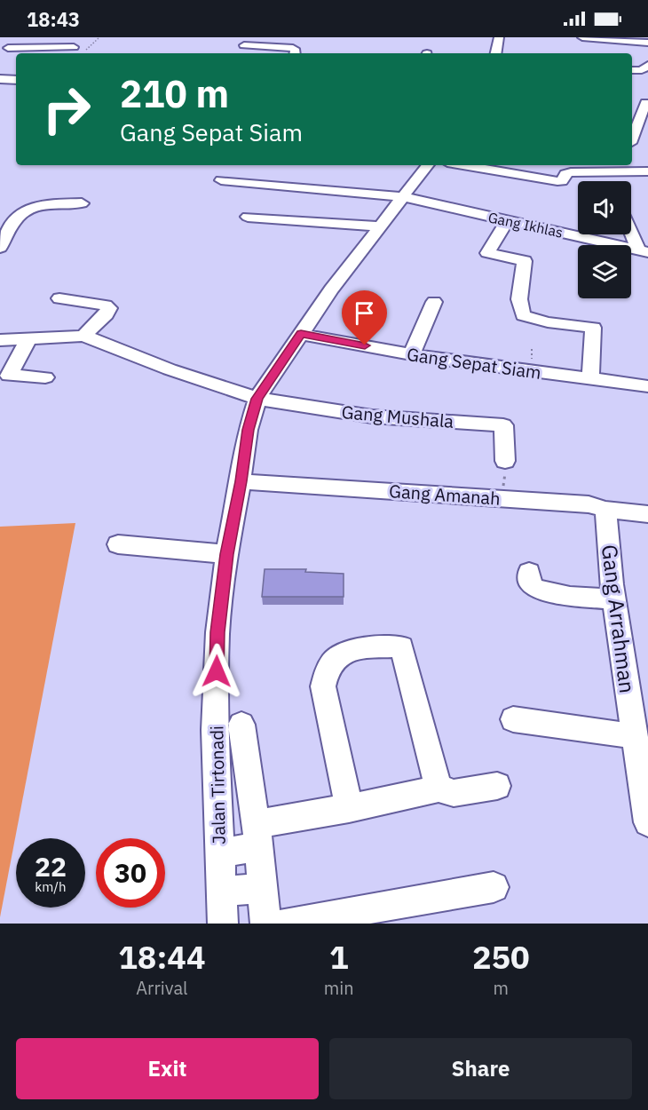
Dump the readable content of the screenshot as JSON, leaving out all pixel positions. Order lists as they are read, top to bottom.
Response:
{
  "streets": {
    "street": [
      "Gang Ikhlas",
      "Gang Sepat Siam",
      "Gang Mushala",
      "Gang Amanah",
      "Gang Arrahman",
      "Jalan Tirtonadi"
    ]
  },
  "crossings": [
    ["Gang Ikhlas", "Jalan Tirtonadi"],
    ["Gang Sepat Siam", "Jalan Tirtonadi"],
    ["Gang Mushala", "Jalan Tirtonadi"],
    ["Gang Amanah", "Gang Arrahman"],
    ["Gang Amanah", "Jalan Tirtonadi"]
  ],
  "page": {
    "status": "18:43",
    "turn": ["210 m", "Gang Sepat Siam"],
    "speed": "22 km/h",
    "limit": "30",
    "eta": [
      "18:44",
      "Arrival",
      "1",
      "min",
      "250",
      "m"
    ],
    "buttons": ["Exit", "Share"]
  }
}
